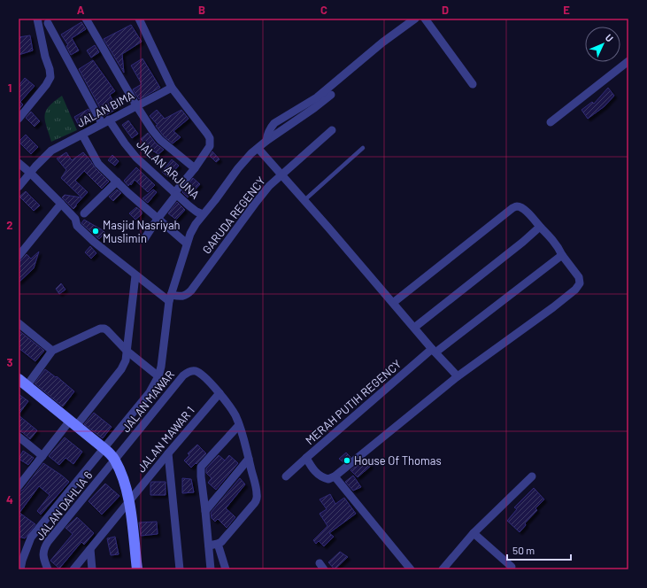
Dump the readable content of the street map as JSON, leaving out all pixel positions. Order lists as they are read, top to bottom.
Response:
{
  "streets": {
    "street": [
      "JALAN BIMA",
      "JALAN ARJUNA",
      "GARUDA REGENCY",
      "JALAN MAWAR",
      "MERAH PUTIH REGENCY",
      "JALAN MAWAR 1",
      "JALAN DAHLIA 6"
    ]
  },
  "crossings": [
    ["JALAN BIMA", "JALAN ARJUNA"],
    ["JALAN MAWAR", "JALAN MAWAR 1"],
    ["JALAN MAWAR", "JALAN DAHLIA 6"]
  ],
  "places": ["Masjid Nasriyah Muslimin", "House Of Thomas"],
  "scale_bar": "50 m",
  "north": "top right",
  "grid": {
    "columns": [
      "A",
      "B",
      "C",
      "D",
      "E"
    ],
    "rows": [
      "1",
      "2",
      "3",
      "4"
    ]
  }
}
